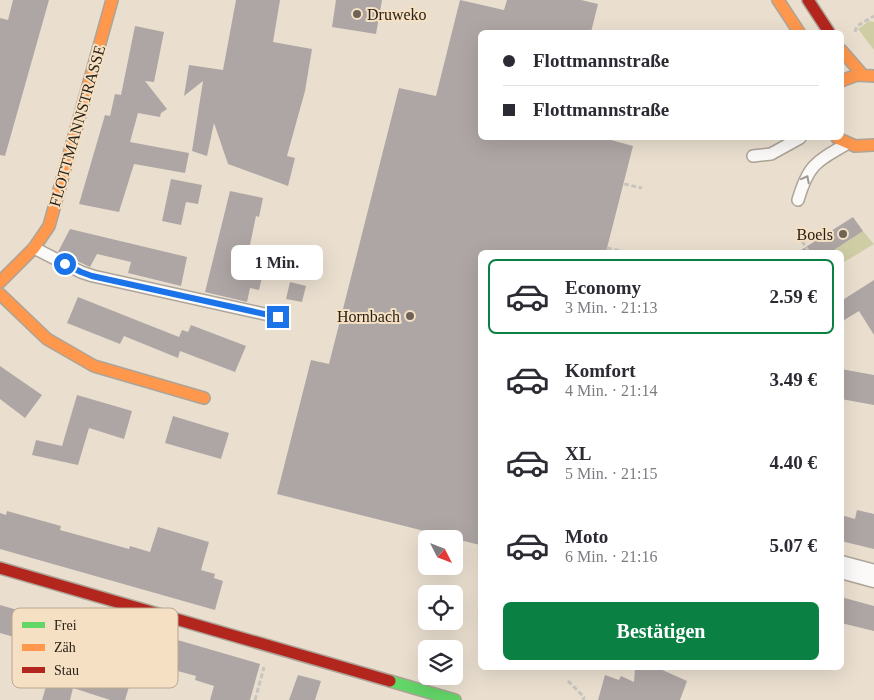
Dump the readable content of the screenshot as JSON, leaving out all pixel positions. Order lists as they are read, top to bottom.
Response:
{
  "streets": {
    "street": ["FLOTTMANNSTRASSE"]
  },
  "places": ["Druweko", "Boels", "Hornbach"],
  "legend": ["Frei", "Zäh", "Stau"],
  "north": "bottom right",
  "page": {
    "banner": ["Flottmannstraße", "Flottmannstraße"],
    "bubble": "1 Min.",
    "list": [
      {
        "name": "Economy",
        "note": "3 Min. · 21:13",
        "value": "2.59 €"
      },
      {
        "name": "Komfort",
        "note": "4 Min. · 21:14",
        "value": "3.49 €"
      },
      {
        "name": "XL",
        "note": "5 Min. · 21:15",
        "value": "4.40 €"
      },
      {
        "name": "Moto",
        "note": "6 Min. · 21:16",
        "value": "5.07 €"
      }
    ],
    "buttons": "Bestätigen"
  }
}
